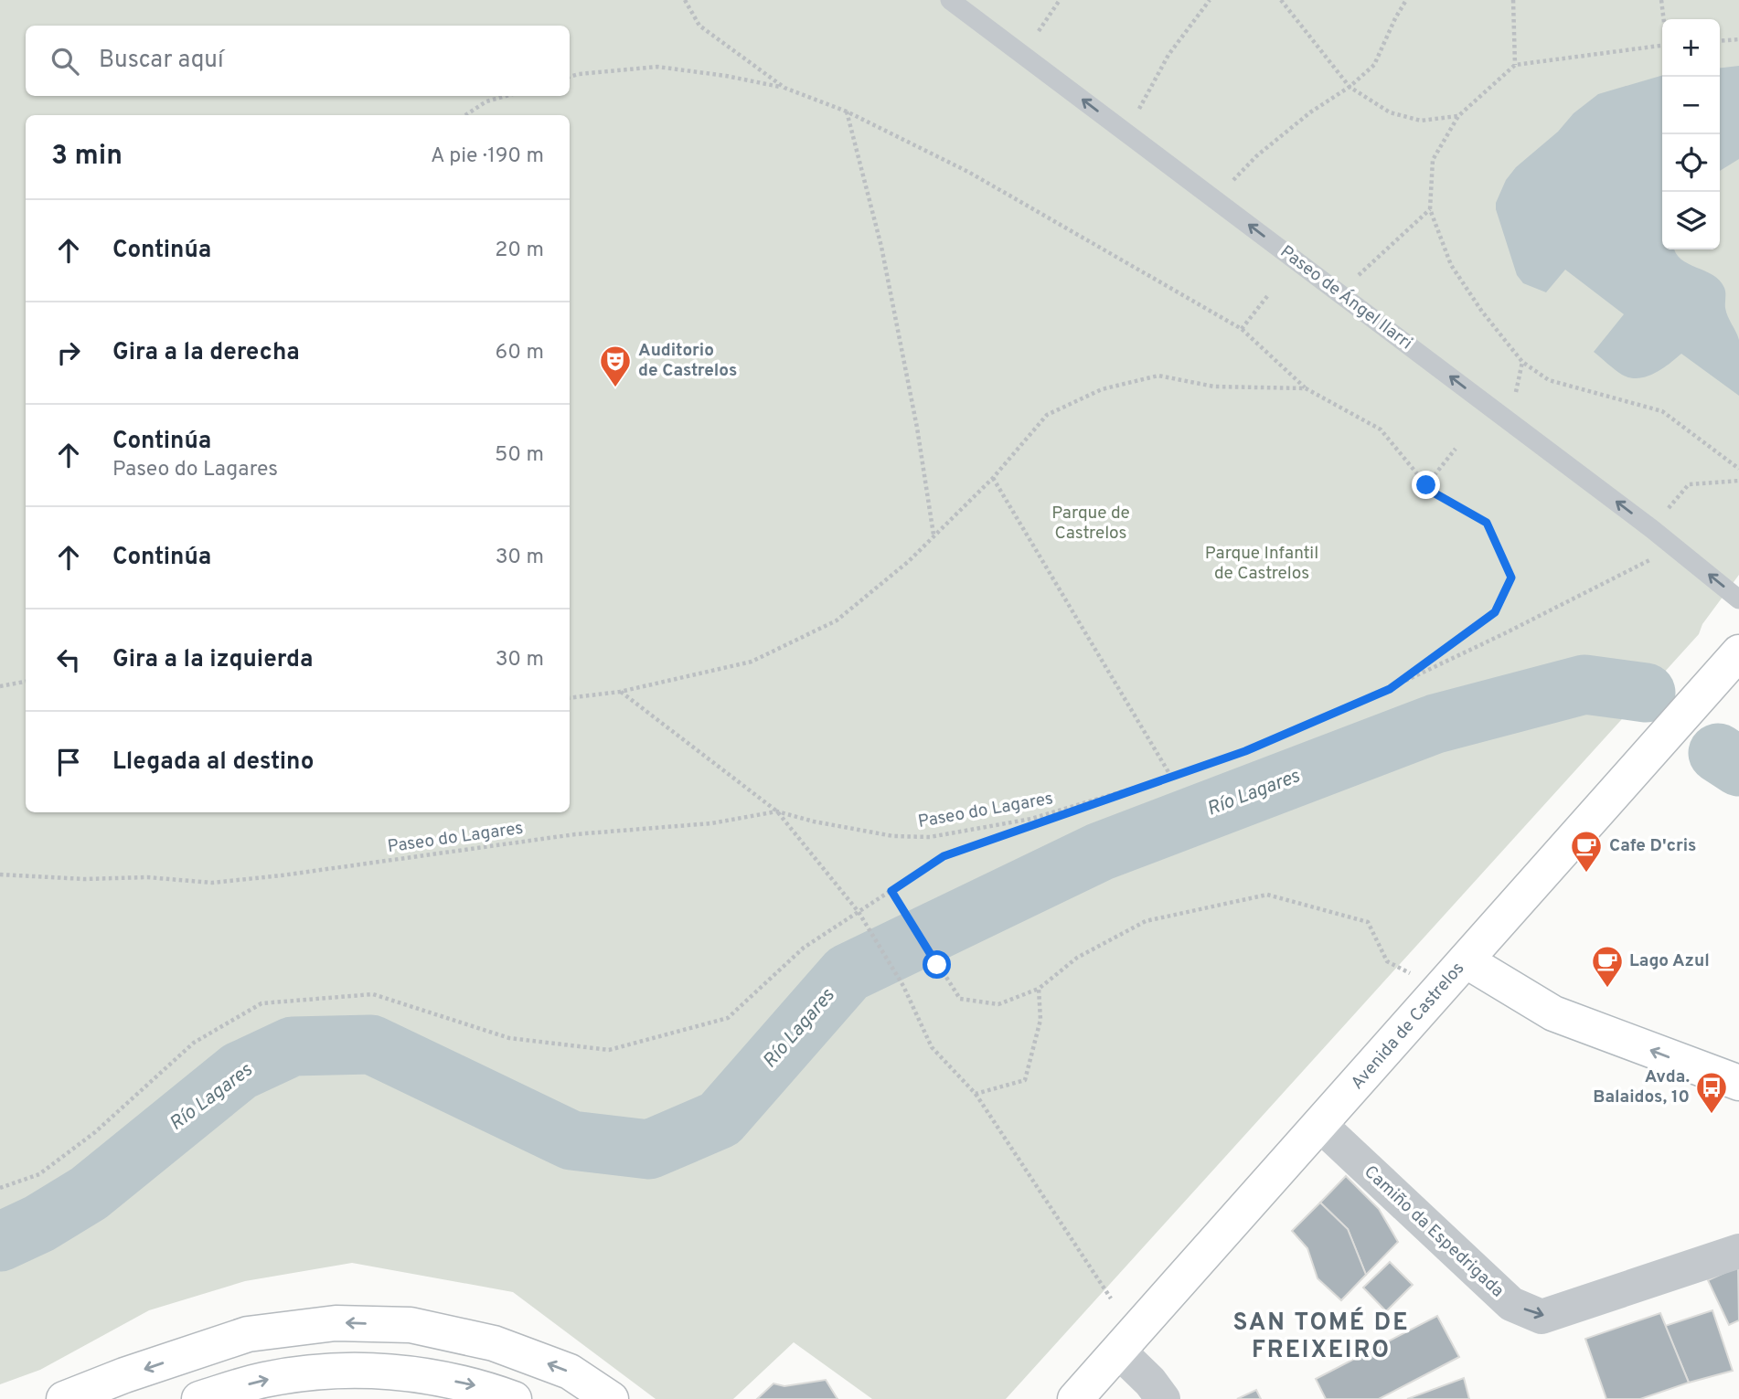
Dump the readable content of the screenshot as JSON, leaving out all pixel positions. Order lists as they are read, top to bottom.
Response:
{
  "streets": {
    "main road": ["Avenida de Castrelos"],
    "street": ["Camiño da Espedrigada"],
    "lane": ["Paseo de Ángel Ilarri"],
    "path": ["Paseo do Lagares"]
  },
  "crossings": [
    ["Avenida de Castrelos", "Camiño da Espedrigada"]
  ],
  "one_way": ["Paseo de Ángel Ilarri", "Camiño da Espedrigada"],
  "districts": ["SAN TOMÉ DE FREIXEIRO"],
  "water": ["Río Lagares"],
  "parks": ["Parque de Castrelos", "Parque Infantil de Castrelos"],
  "places": {
    "theatre": ["Auditorio de Castrelos"],
    "cafe": ["Cafe D'cris", "Lago Azul"],
    "bus stop": ["Avda. Balaidos, 10"]
  },
  "page": {
    "map_buttons": ["+", "−"],
    "search": "Buscar aquí",
    "heading": ["3 min", "A pie · 190 m"],
    "list": [
      ["Continúa", "20 m"],
      ["Gira a la derecha", "60 m"],
      ["Continúa", "Paseo do Lagares", "50 m"],
      ["Continúa", "30 m"],
      ["Gira a la izquierda", "30 m"],
      "Llegada al destino"
    ]
  }
}
